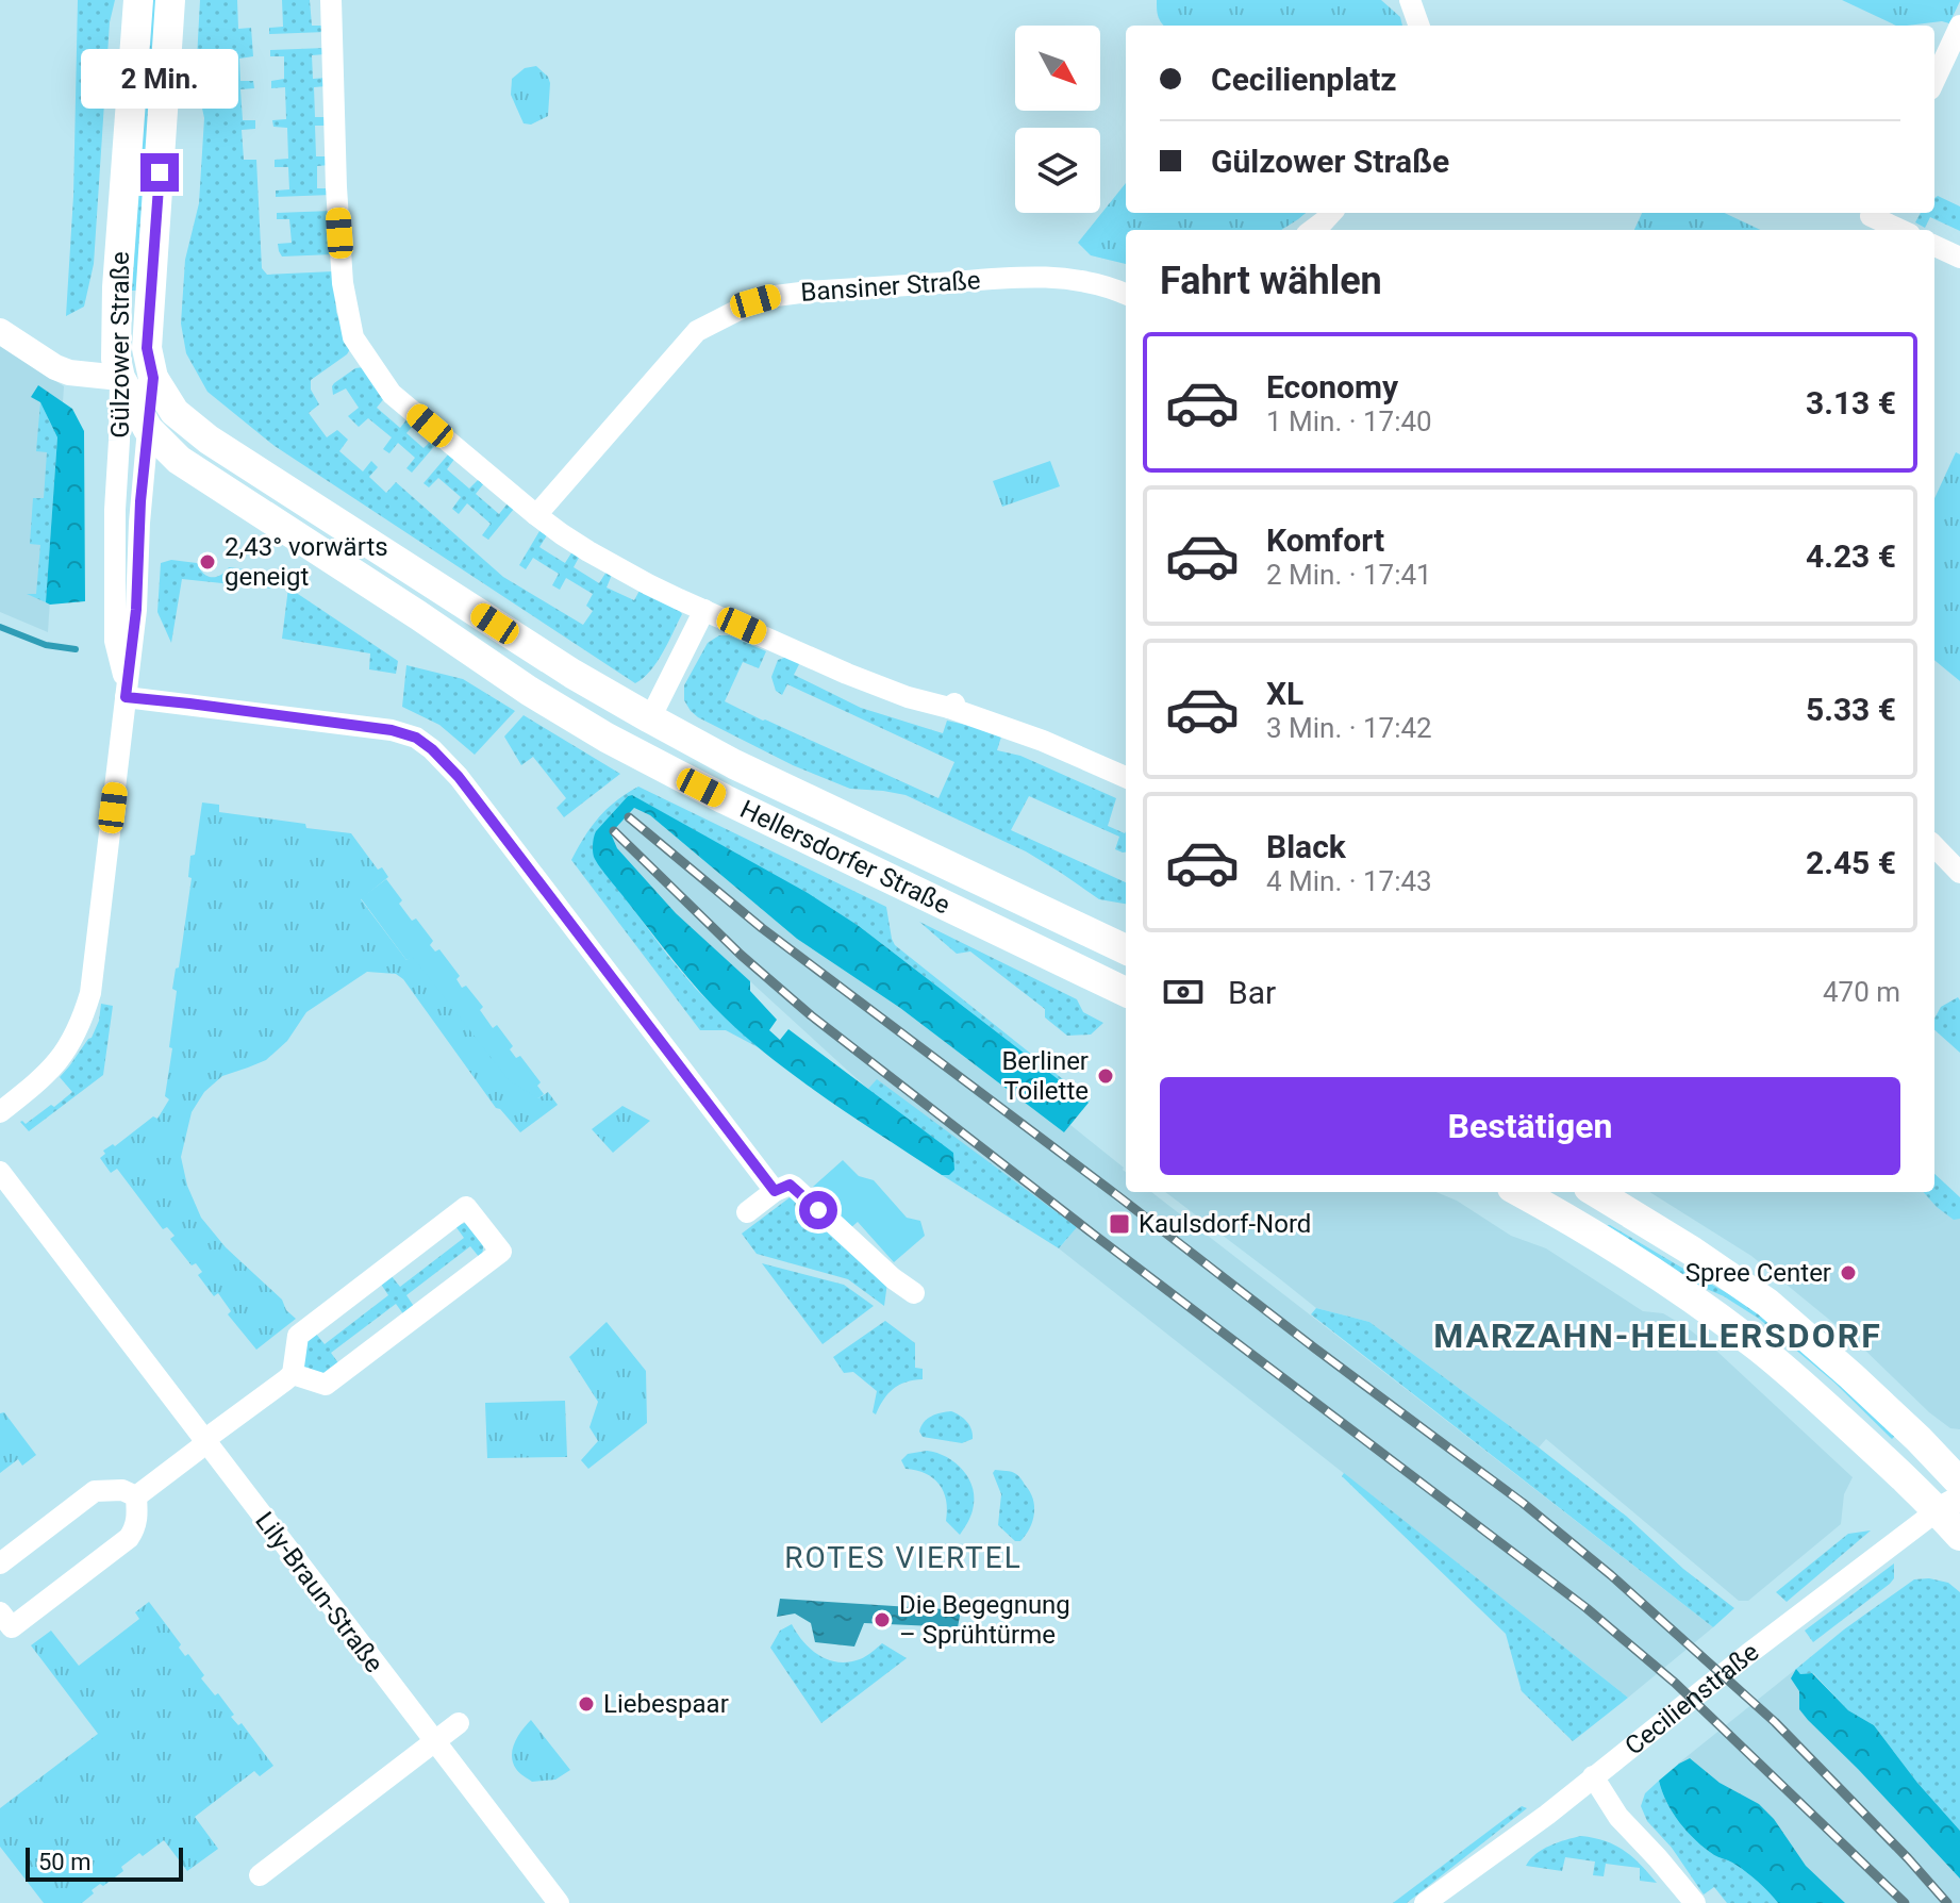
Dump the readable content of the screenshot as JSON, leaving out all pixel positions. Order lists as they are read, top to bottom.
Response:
{
  "streets": {
    "main road": ["Gülzower Straße", "Hellersdorfer Straße"],
    "street": ["Bansiner Straße", "Lily-Braun-Straße", "Cecilienstraße"]
  },
  "crossings": [
    ["Gülzower Straße", "Hellersdorfer Straße"]
  ],
  "districts": ["MARZAHN-HELLERSDORF", "ROTES VIERTEL"],
  "places": {
    "other": [
      "2,43° vorwärts geneigt",
      "Berliner Toilette",
      "Spree Center",
      "Die Begegnung – Sprühtürme",
      "Liebespaar"
    ],
    "transit": ["Kaulsdorf-Nord"]
  },
  "scale_bar": "50 m",
  "north": "bottom right",
  "page": {
    "banner": ["Cecilienplatz", "Gülzower Straße"],
    "bubble": "2 Min.",
    "heading": "Fahrt wählen",
    "list": [
      {
        "name": "Economy",
        "note": "1 Min. · 17:40",
        "value": "3.13 €"
      },
      {
        "name": "Komfort",
        "note": "2 Min. · 17:41",
        "value": "4.23 €"
      },
      {
        "name": "XL",
        "note": "3 Min. · 17:42",
        "value": "5.33 €"
      },
      {
        "name": "Black",
        "note": "4 Min. · 17:43",
        "value": "2.45 €"
      }
    ],
    "pay": ["Bar", "470 m"],
    "buttons": "Bestätigen",
    "scale": "50 m"
  }
}
